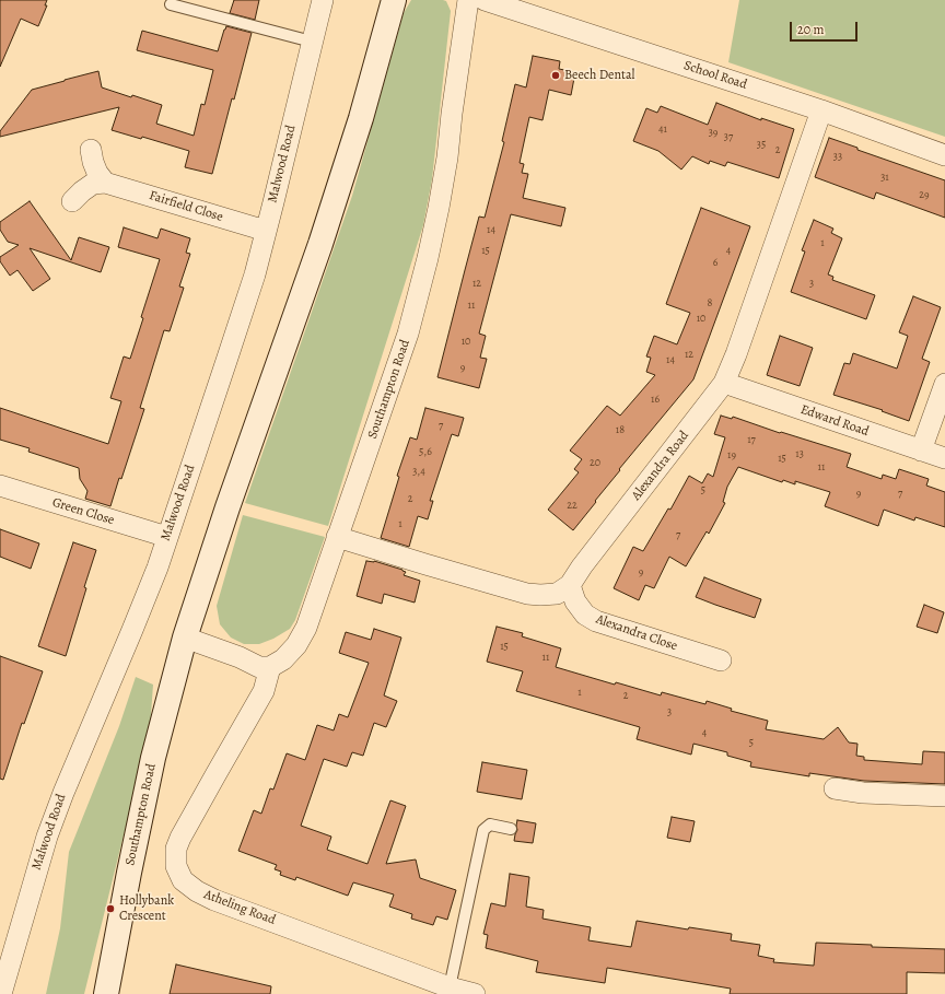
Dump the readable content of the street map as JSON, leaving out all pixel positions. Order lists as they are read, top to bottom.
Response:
{
  "streets": {
    "street": [
      "School Road",
      "Malwood Road",
      "Fairfield Close",
      "Southampton Road",
      "Edward Road",
      "Alexandra Road",
      "Green Close",
      "Alexandra Close",
      "Atheling Road"
    ]
  },
  "crossings": [
    ["School Road", "Alexandra Road"],
    ["Malwood Road", "Fairfield Close"],
    ["Malwood Road", "Green Close"],
    ["Southampton Road", "Atheling Road"],
    ["Edward Road", "Alexandra Road"],
    ["Alexandra Road", "Alexandra Close"]
  ],
  "places": ["Beech Dental", "Hollybank Crescent"],
  "house_numbers": [
    "41",
    "39",
    "37",
    "35",
    "2",
    "33",
    "31",
    "29",
    "14",
    "1",
    "15",
    "4",
    "6",
    "12",
    "3",
    "8",
    "11",
    "10",
    "10",
    "12",
    "14",
    "9",
    "16",
    "7",
    "18",
    "17",
    "5,6",
    "13",
    "19",
    "15",
    "20",
    "11",
    "3,4",
    "5",
    "9",
    "7",
    "2",
    "22",
    "1",
    "7",
    "9",
    "15",
    "11",
    "1",
    "2",
    "3",
    "4",
    "5"
  ],
  "scale_bar": "20 m"
}
